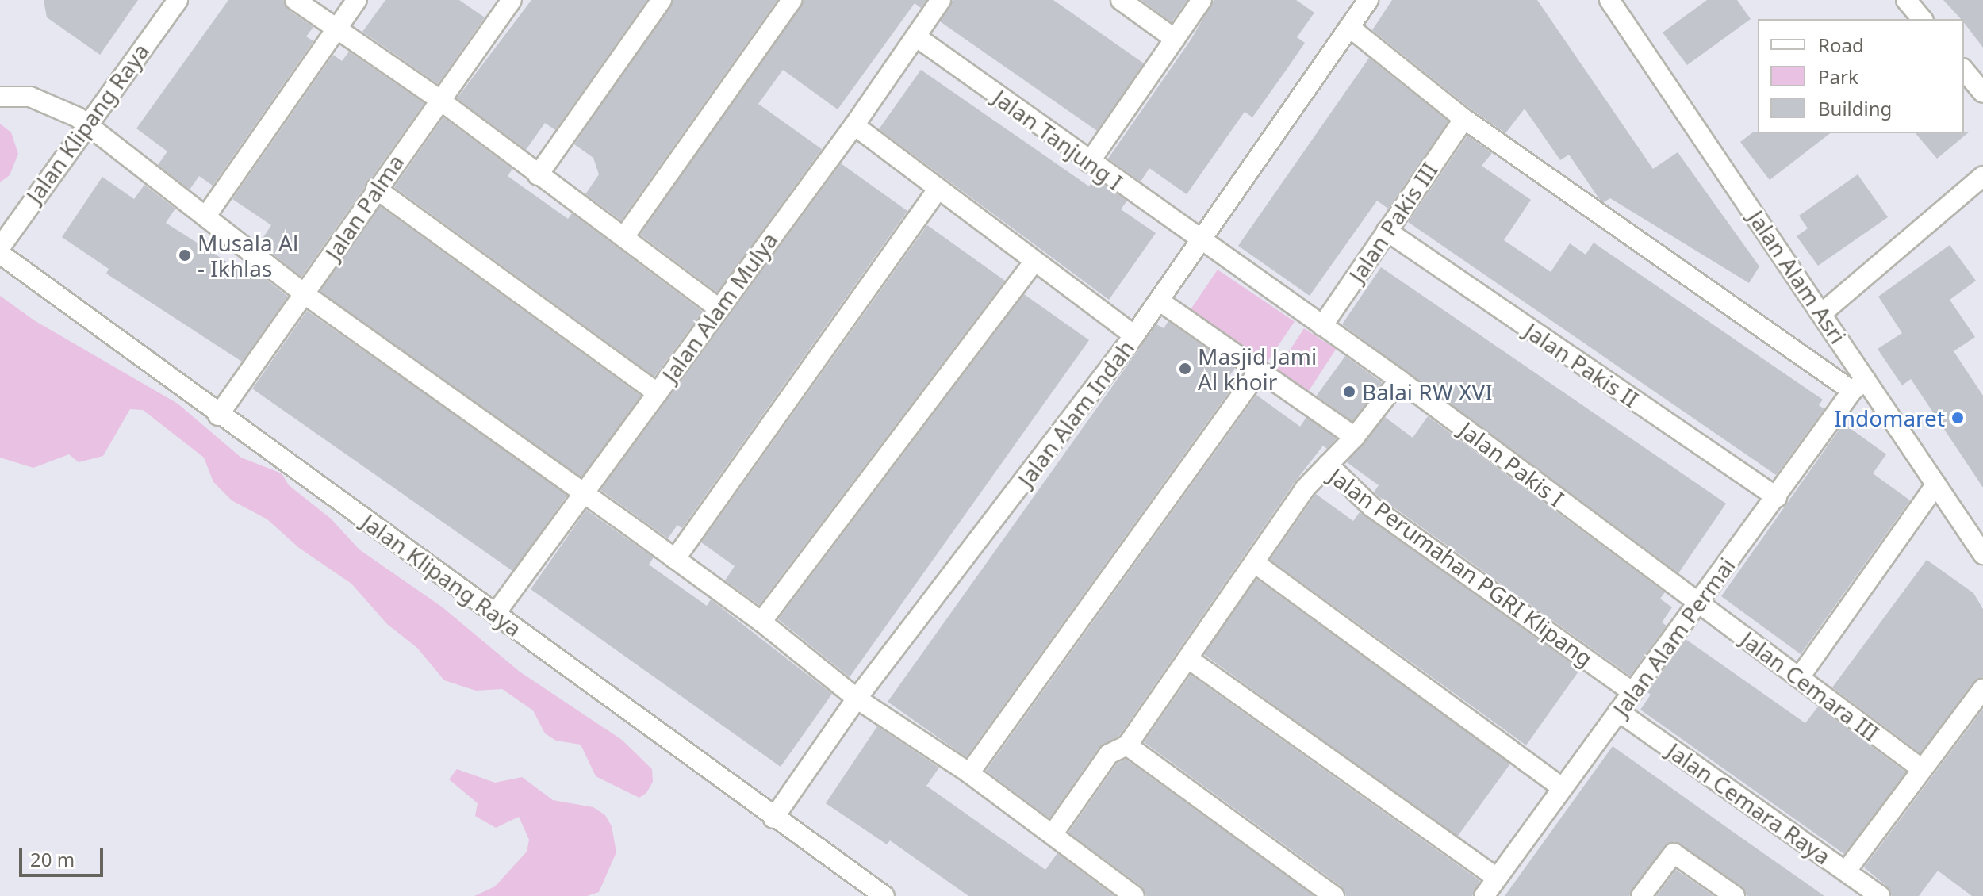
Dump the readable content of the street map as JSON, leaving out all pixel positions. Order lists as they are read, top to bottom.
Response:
{
  "streets": {
    "street": [
      "Jalan Klipang Raya",
      "Jalan Tanjung I",
      "Jalan Palma",
      "Jalan Pakis III",
      "Jalan Alam Asri",
      "Jalan Alam Mulya",
      "Jalan Pakis II",
      "Jalan Alam Indah",
      "Jalan Pakis I",
      "Jalan Perumahan PGRI Klipang",
      "Jalan Alam Permai",
      "Jalan Cemara III",
      "Jalan Cemara Raya"
    ]
  },
  "crossings": [
    ["Jalan Klipang Raya", "Jalan Palma"],
    ["Jalan Klipang Raya", "Jalan Alam Mulya"],
    ["Jalan Klipang Raya", "Jalan Alam Indah"],
    ["Jalan Tanjung I", "Jalan Alam Mulya"],
    ["Jalan Tanjung I", "Jalan Alam Indah"],
    ["Jalan Tanjung I", "Jalan Pakis I"],
    ["Jalan Pakis III", "Jalan Pakis II"],
    ["Jalan Pakis III", "Jalan Pakis I"],
    ["Jalan Alam Asri", "Jalan Alam Permai"],
    ["Jalan Pakis II", "Jalan Alam Permai"],
    ["Jalan Alam Indah", "Jalan Pakis I"],
    ["Jalan Pakis I", "Jalan Alam Permai"],
    ["Jalan Pakis I", "Jalan Cemara III"],
    ["Jalan Perumahan PGRI Klipang", "Jalan Alam Permai"],
    ["Jalan Alam Permai", "Jalan Cemara III"],
    ["Jalan Alam Permai", "Jalan Cemara Raya"]
  ],
  "places": [
    "Musala Al - Ikhlas",
    "Masjid Jami Al khoir",
    "Balai RW XVI",
    "Indomaret"
  ],
  "legend": ["Road", "Park", "Building"],
  "scale_bar": "20 m"
}
